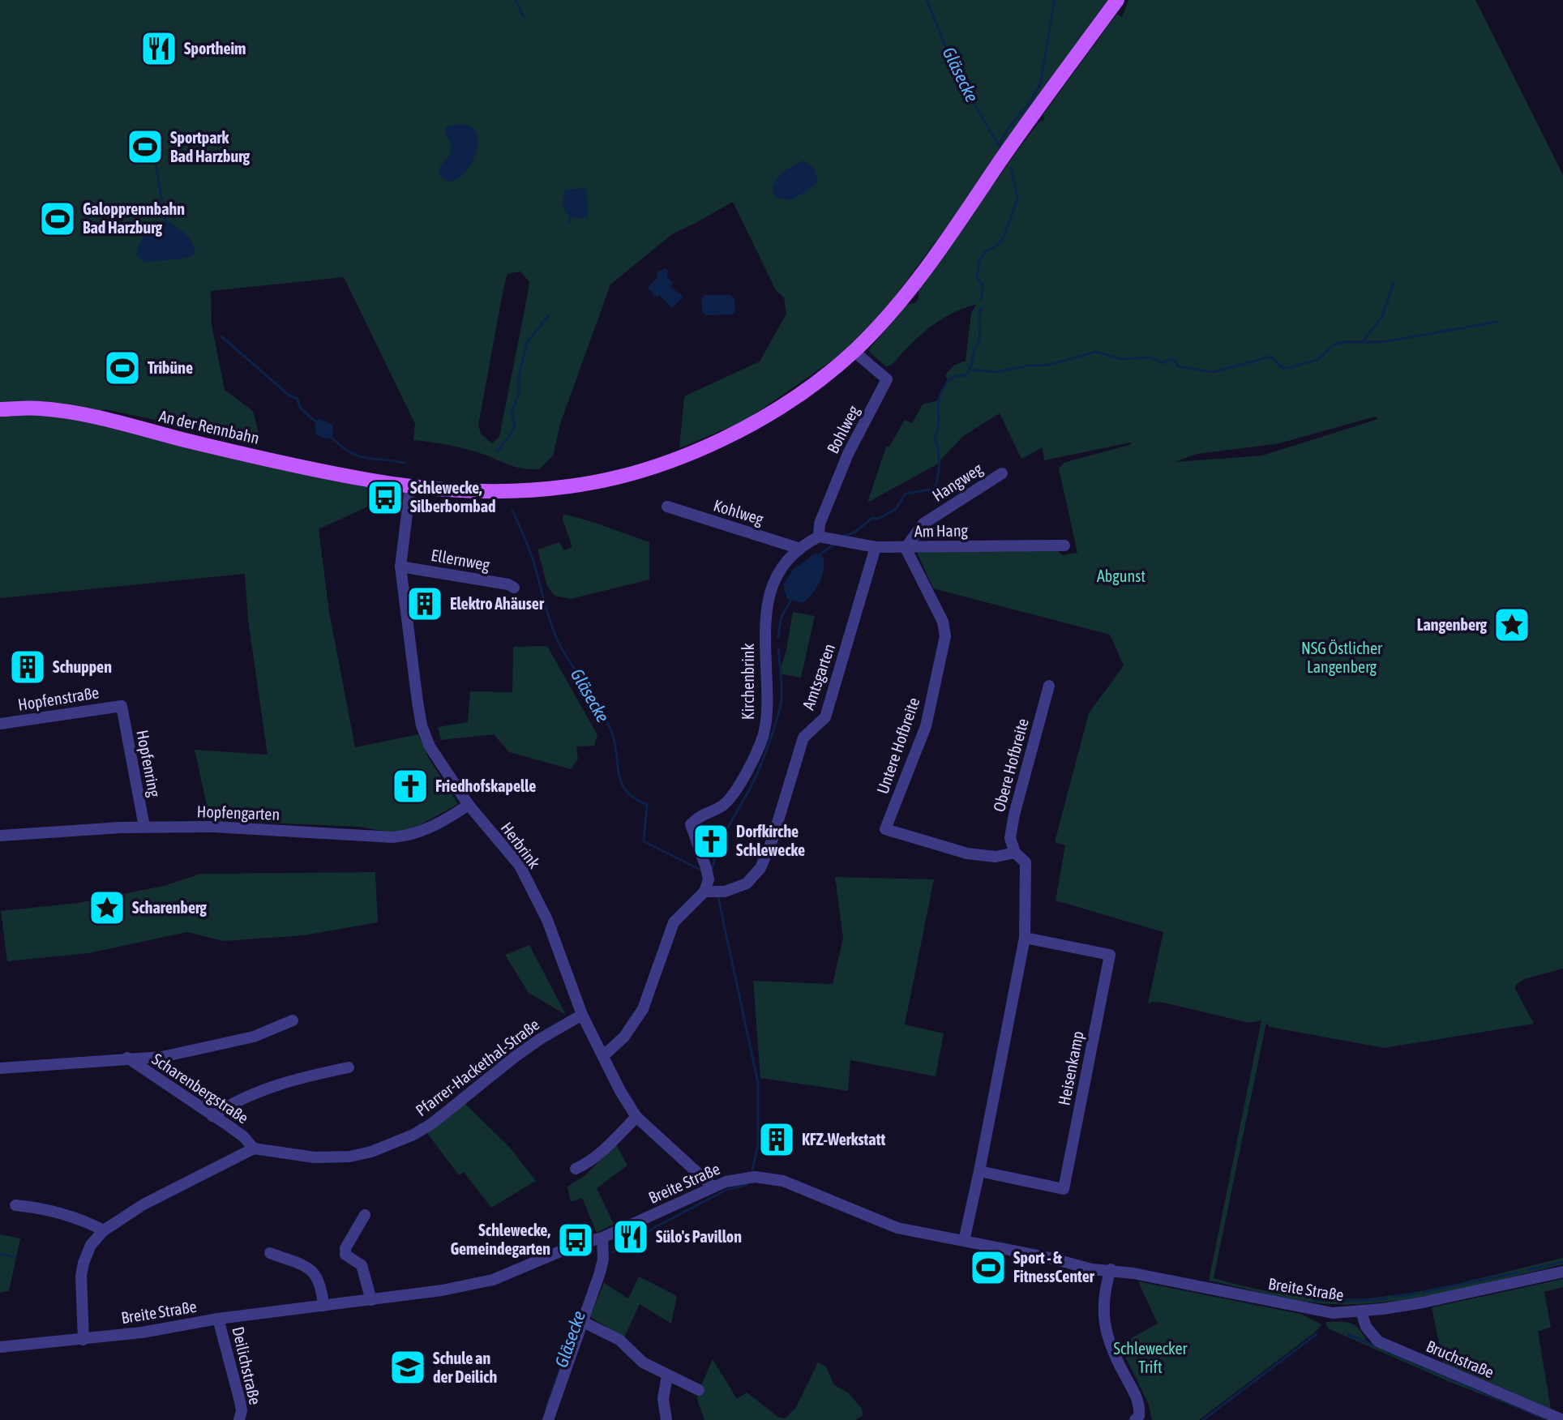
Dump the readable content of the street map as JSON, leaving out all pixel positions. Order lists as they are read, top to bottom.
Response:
{
  "streets": {
    "main road": ["An der Rennbahn"],
    "street": [
      "Bohlweg",
      "Hangweg",
      "Kohlweg",
      "Am Hang",
      "Ellernweg",
      "Amtsgarten",
      "Kirchenbrink",
      "Hopfenstraße",
      "Untere Hofbreite",
      "Hopfenring",
      "Obere Hofbreite",
      "Hopfengarten",
      "Herbrink",
      "Pfarrer-Hackethal-Straße",
      "Heisenkamp",
      "Scharenbergstraße",
      "Breite Straße",
      "Bruchstraße",
      "Deilichstraße"
    ]
  },
  "crossings": [
    ["An der Rennbahn", "Bohlweg"],
    ["An der Rennbahn", "Herbrink"],
    ["Bohlweg", "Am Hang"],
    ["Bohlweg", "Kirchenbrink"],
    ["Hangweg", "Am Hang"],
    ["Hangweg", "Untere Hofbreite"],
    ["Kohlweg", "Kirchenbrink"],
    ["Am Hang", "Amtsgarten"],
    ["Am Hang", "Kirchenbrink"],
    ["Am Hang", "Untere Hofbreite"],
    ["Ellernweg", "Herbrink"],
    ["Amtsgarten", "Kirchenbrink"],
    ["Kirchenbrink", "Herbrink"],
    ["Hopfenstraße", "Hopfenring"],
    ["Untere Hofbreite", "Obere Hofbreite"],
    ["Hopfenring", "Hopfengarten"],
    ["Hopfengarten", "Herbrink"],
    ["Herbrink", "Pfarrer-Hackethal-Straße"],
    ["Herbrink", "Breite Straße"],
    ["Pfarrer-Hackethal-Straße", "Scharenbergstraße"],
    ["Breite Straße", "Bruchstraße"],
    ["Breite Straße", "Deilichstraße"]
  ],
  "water": ["Gläsecke"],
  "parks": ["Abgunst", "NSG Östlicher Langenberg", "Schlewecker Trift"],
  "places": {
    "restaurant": ["Sportheim", "Sülo's Pavillon"],
    "sports": [
      "Sportpark Bad Harzburg",
      "Galopprennbahn Bad Harzburg",
      "Tribüne",
      "Sport - & FitnessCenter"
    ],
    "bus stop": ["Schlewecke, Silberbornbad", "Schlewecke, Gemeindegarten"],
    "building": ["Elektro Ahäuser", "Schuppen", "KFZ-Werkstatt"],
    "place": ["Langenberg", "Scharenberg"],
    "church": ["Friedhofskapelle", "Dorfkirche Schlewecke"],
    "school or university": ["Schule an der Deilich"]
  }
}
